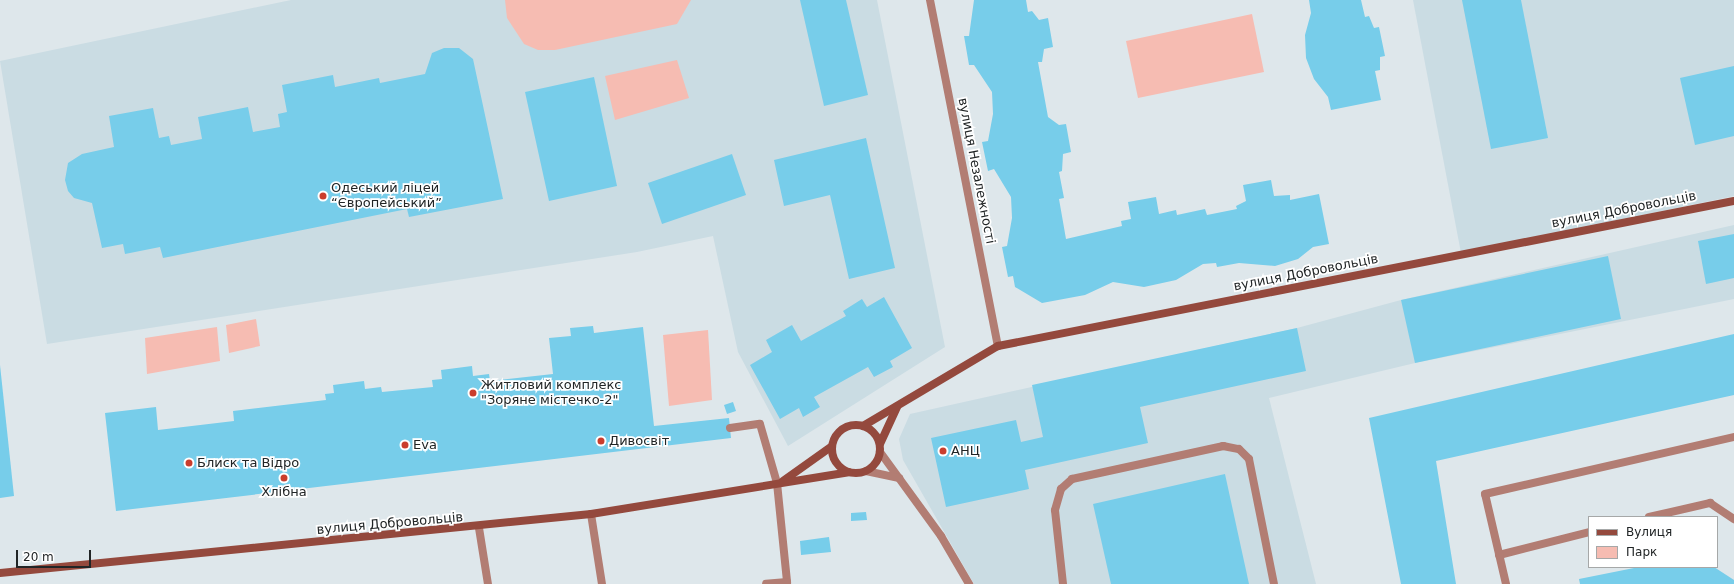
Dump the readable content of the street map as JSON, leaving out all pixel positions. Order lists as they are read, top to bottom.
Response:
{
  "streets": {
    "street": ["вулиця Незалежності", "вулиця Добровольців"]
  },
  "crossings": [
    ["вулиця Незалежності", "вулиця Добровольців"]
  ],
  "places": [
    "Одеський ліцей “Європейський”",
    "Житловий комплекс \"Зоряне містечко-2\"",
    "Дивосвіт",
    "Eva",
    "АНЦ",
    "Блиск та Відро",
    "Хлібна"
  ],
  "legend": ["Вулиця", "Парк"],
  "scale_bar": "20 m"
}
